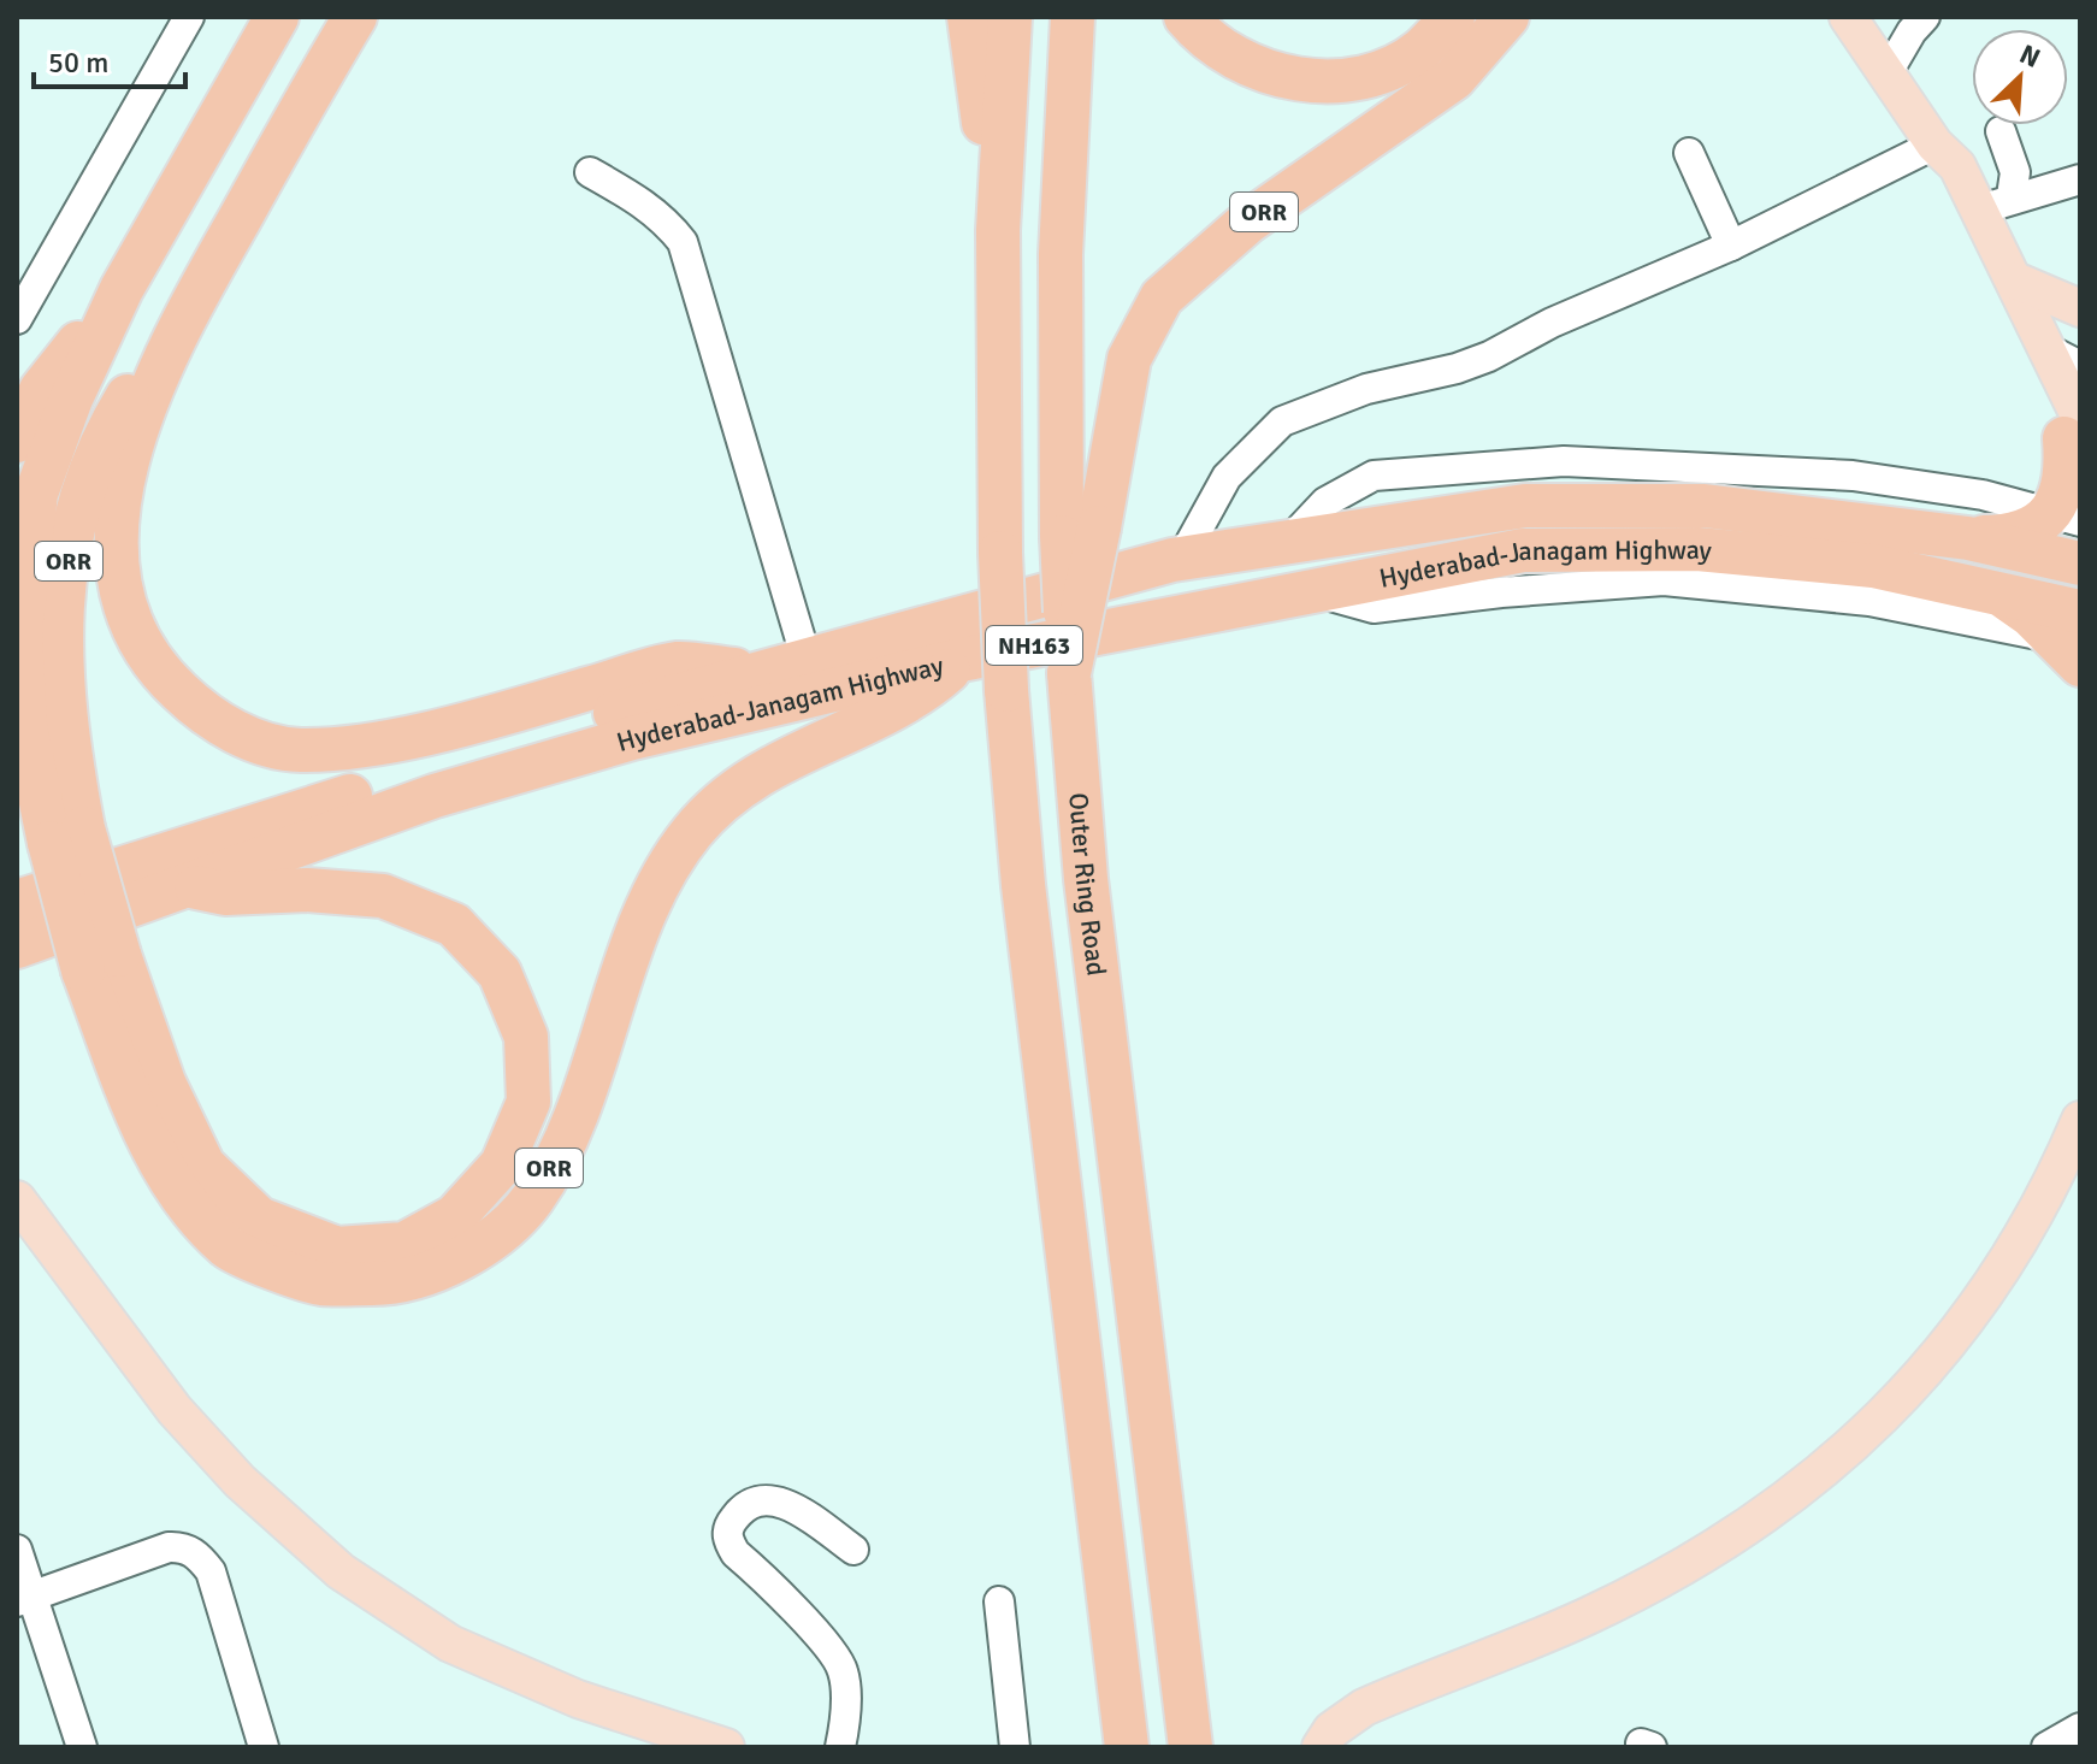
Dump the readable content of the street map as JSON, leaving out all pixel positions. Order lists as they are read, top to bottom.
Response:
{
  "streets": {
    "highway": [
      "ORR",
      "Hyderabad-Janagam Highway",
      "NH163",
      "Outer Ring Road"
    ]
  },
  "crossings": [
    ["ORR", "Hyderabad-Janagam Highway"],
    ["ORR", "Outer Ring Road"]
  ],
  "scale_bar": "50 m",
  "north": "top right"
}
